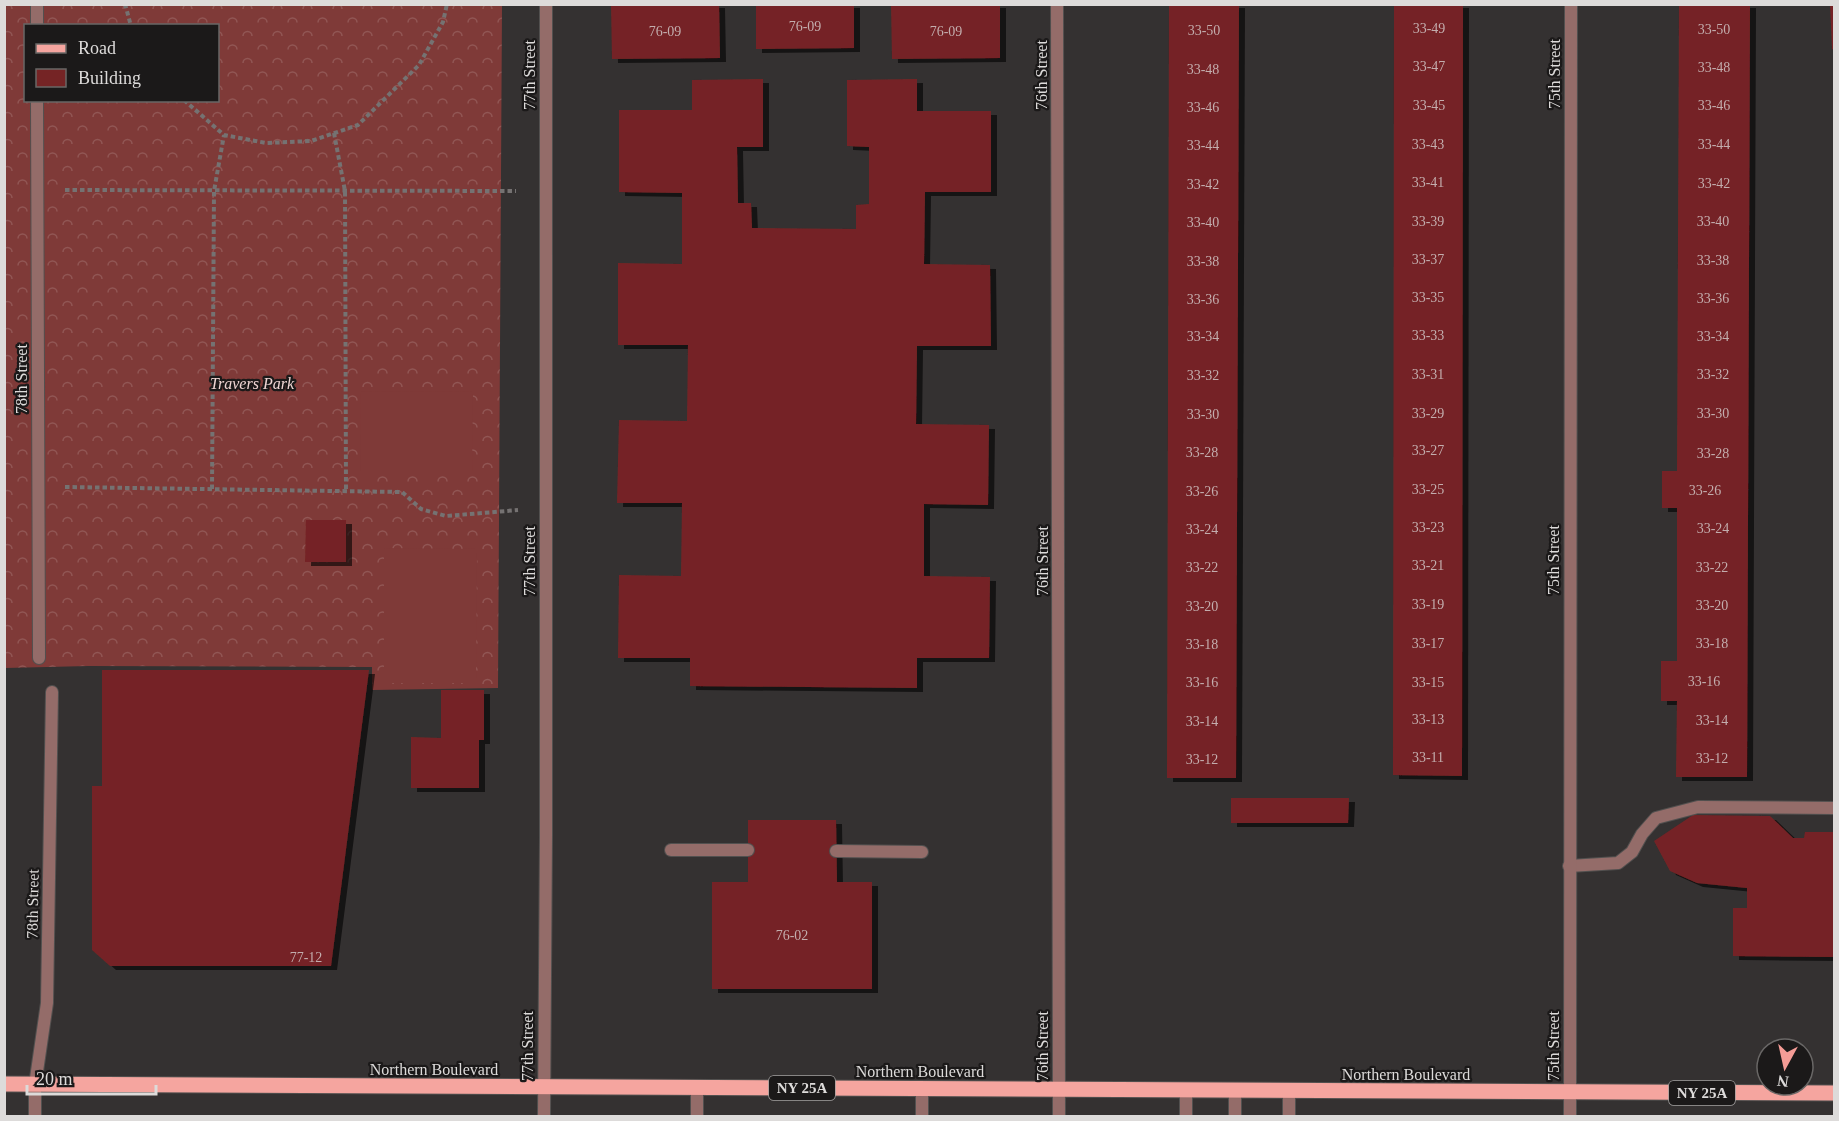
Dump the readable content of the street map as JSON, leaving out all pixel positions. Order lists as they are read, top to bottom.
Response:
{
  "streets": {
    "main road": ["Northern Boulevard", "NY 25A"],
    "street": [
      "75th Street",
      "77th Street",
      "76th Street",
      "78th Street"
    ]
  },
  "crossings": [
    ["75th Street", "Northern Boulevard"],
    ["77th Street", "Northern Boulevard"],
    ["76th Street", "Northern Boulevard"],
    ["78th Street", "Northern Boulevard"]
  ],
  "parks": ["Travers Park"],
  "house_numbers": [
    "76-09",
    "33-49",
    "33-50",
    "33-50",
    "76-09",
    "76-09",
    "33-47",
    "33-48",
    "33-48",
    "33-45",
    "33-46",
    "33-46",
    "33-43",
    "33-44",
    "33-44",
    "33-41",
    "33-42",
    "33-42",
    "33-39",
    "33-40",
    "33-40",
    "33-37",
    "33-38",
    "33-38",
    "33-35",
    "33-36",
    "33-36",
    "33-33",
    "33-34",
    "33-34",
    "33-31",
    "33-32",
    "33-32",
    "33-29",
    "33-30",
    "33-30",
    "33-27",
    "33-28",
    "33-28",
    "33-25",
    "33-26",
    "33-26",
    "33-23",
    "33-24",
    "33-24",
    "33-21",
    "33-22",
    "33-22",
    "33-19",
    "33-20",
    "33-20",
    "33-17",
    "33-18",
    "33-18",
    "33-16",
    "33-16",
    "33-15",
    "33-13",
    "33-14",
    "33-14",
    "33-11",
    "33-12",
    "33-12",
    "76-02",
    "77-12"
  ],
  "legend": ["Road", "Building"],
  "scale_bar": "20 m",
  "north": "bottom"
}
